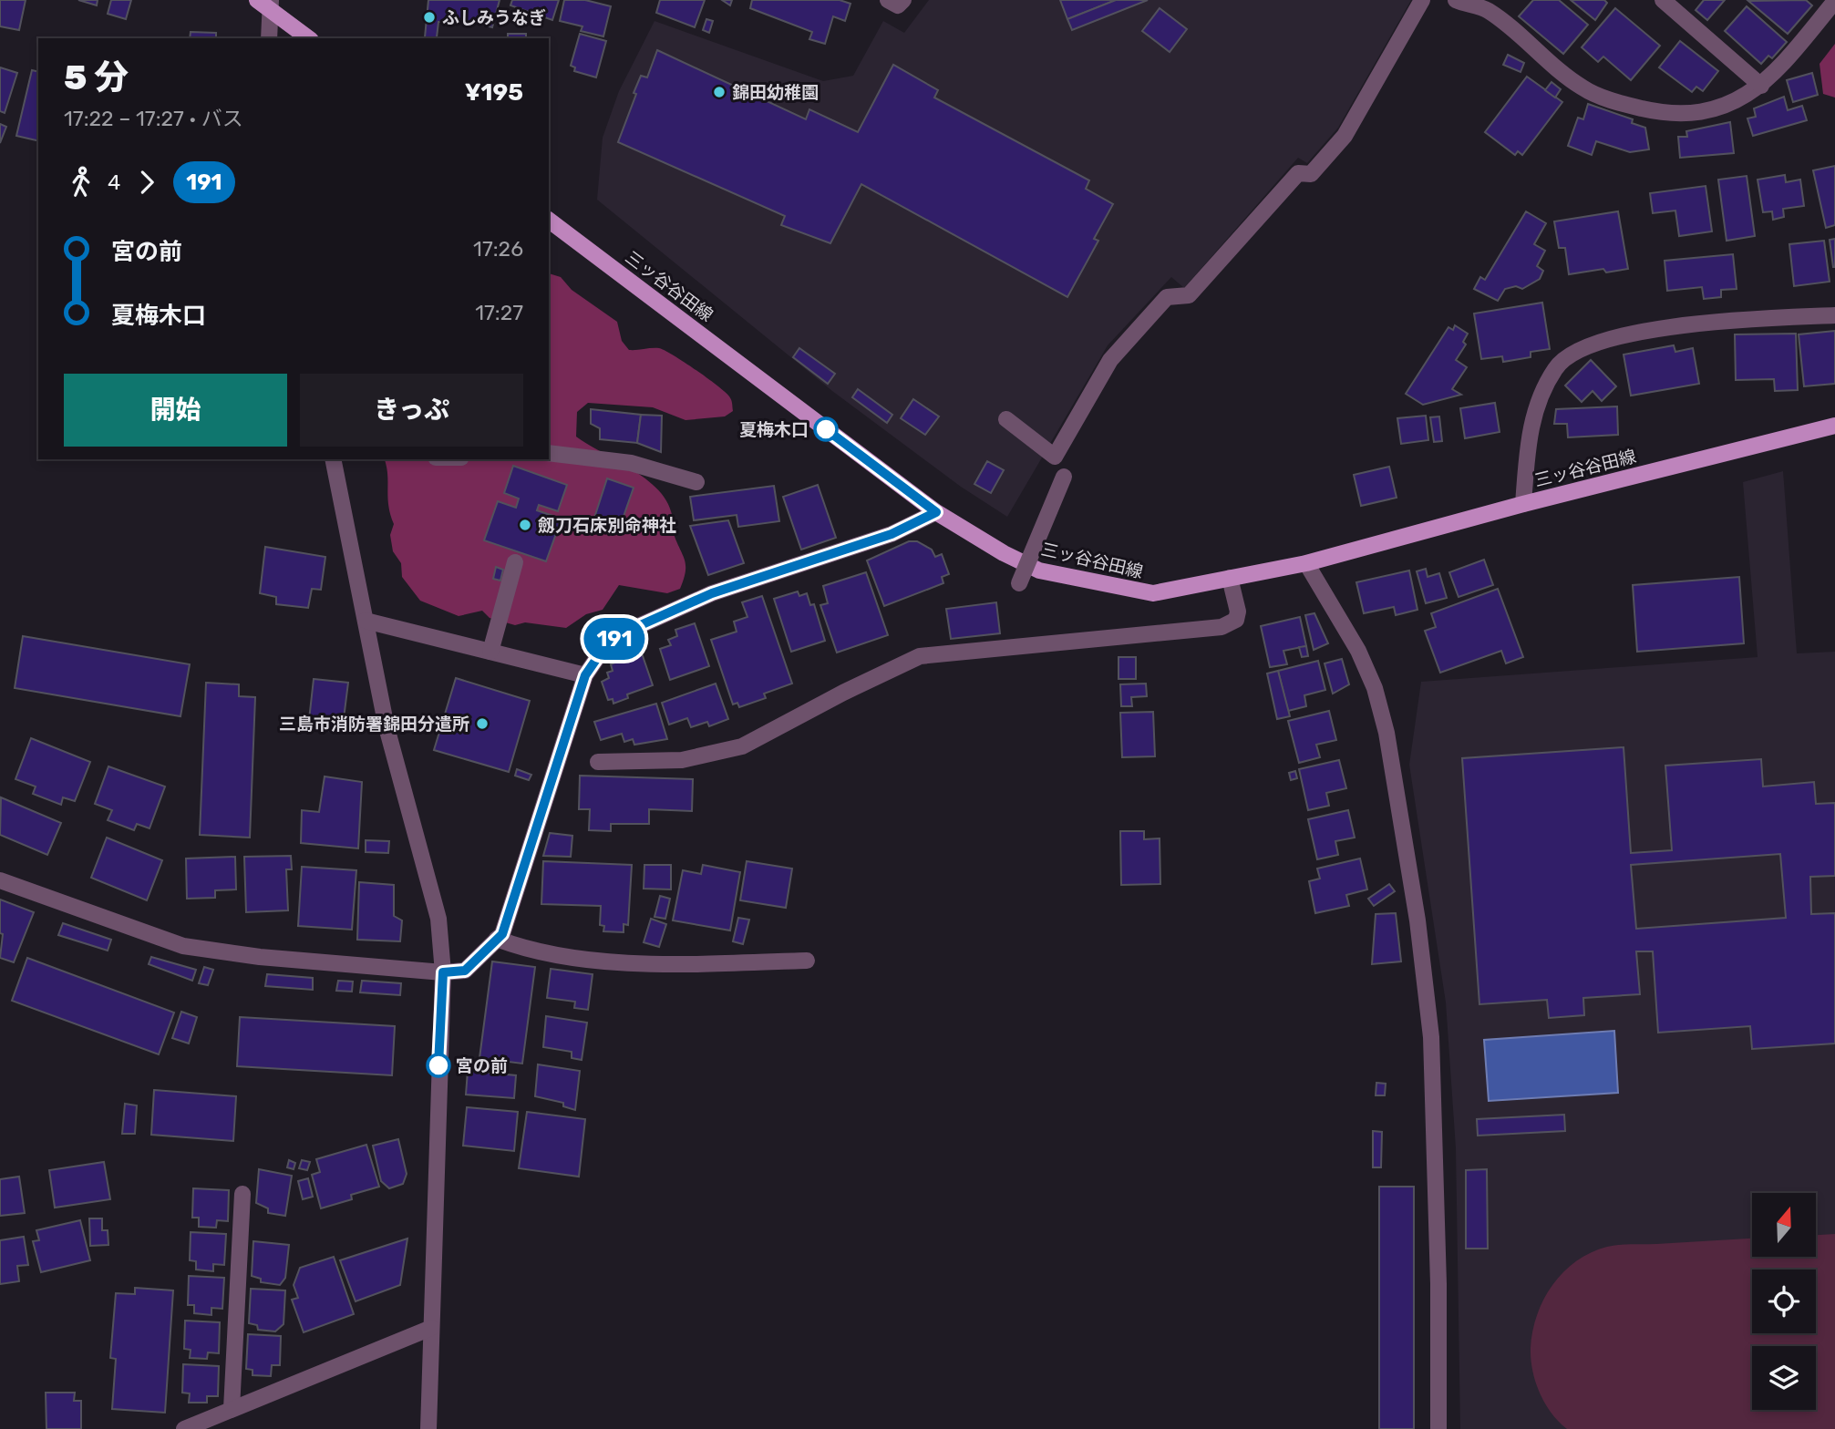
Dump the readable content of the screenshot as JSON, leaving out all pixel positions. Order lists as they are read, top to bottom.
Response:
{
  "streets": {
    "main road": ["三ッ谷谷田線"]
  },
  "places": [
    "ふしみうなぎ",
    "錦田幼稚園",
    "夏梅木口",
    "劔刀石床別命神社",
    "三島市消防署錦田分遣所",
    "宮の前"
  ],
  "lines": ["bus line 191"],
  "north": "top",
  "page": {
    "on_map": "191",
    "heading": ["5 分", "17:22 – 17:27 · バス", "¥195"],
    "legs": ["4", "191"],
    "list": [
      {
        "name": "宮の前",
        "value": "17:26"
      },
      {
        "name": "夏梅木口",
        "value": "17:27"
      }
    ],
    "buttons": ["開始", "きっぷ"]
  }
}
